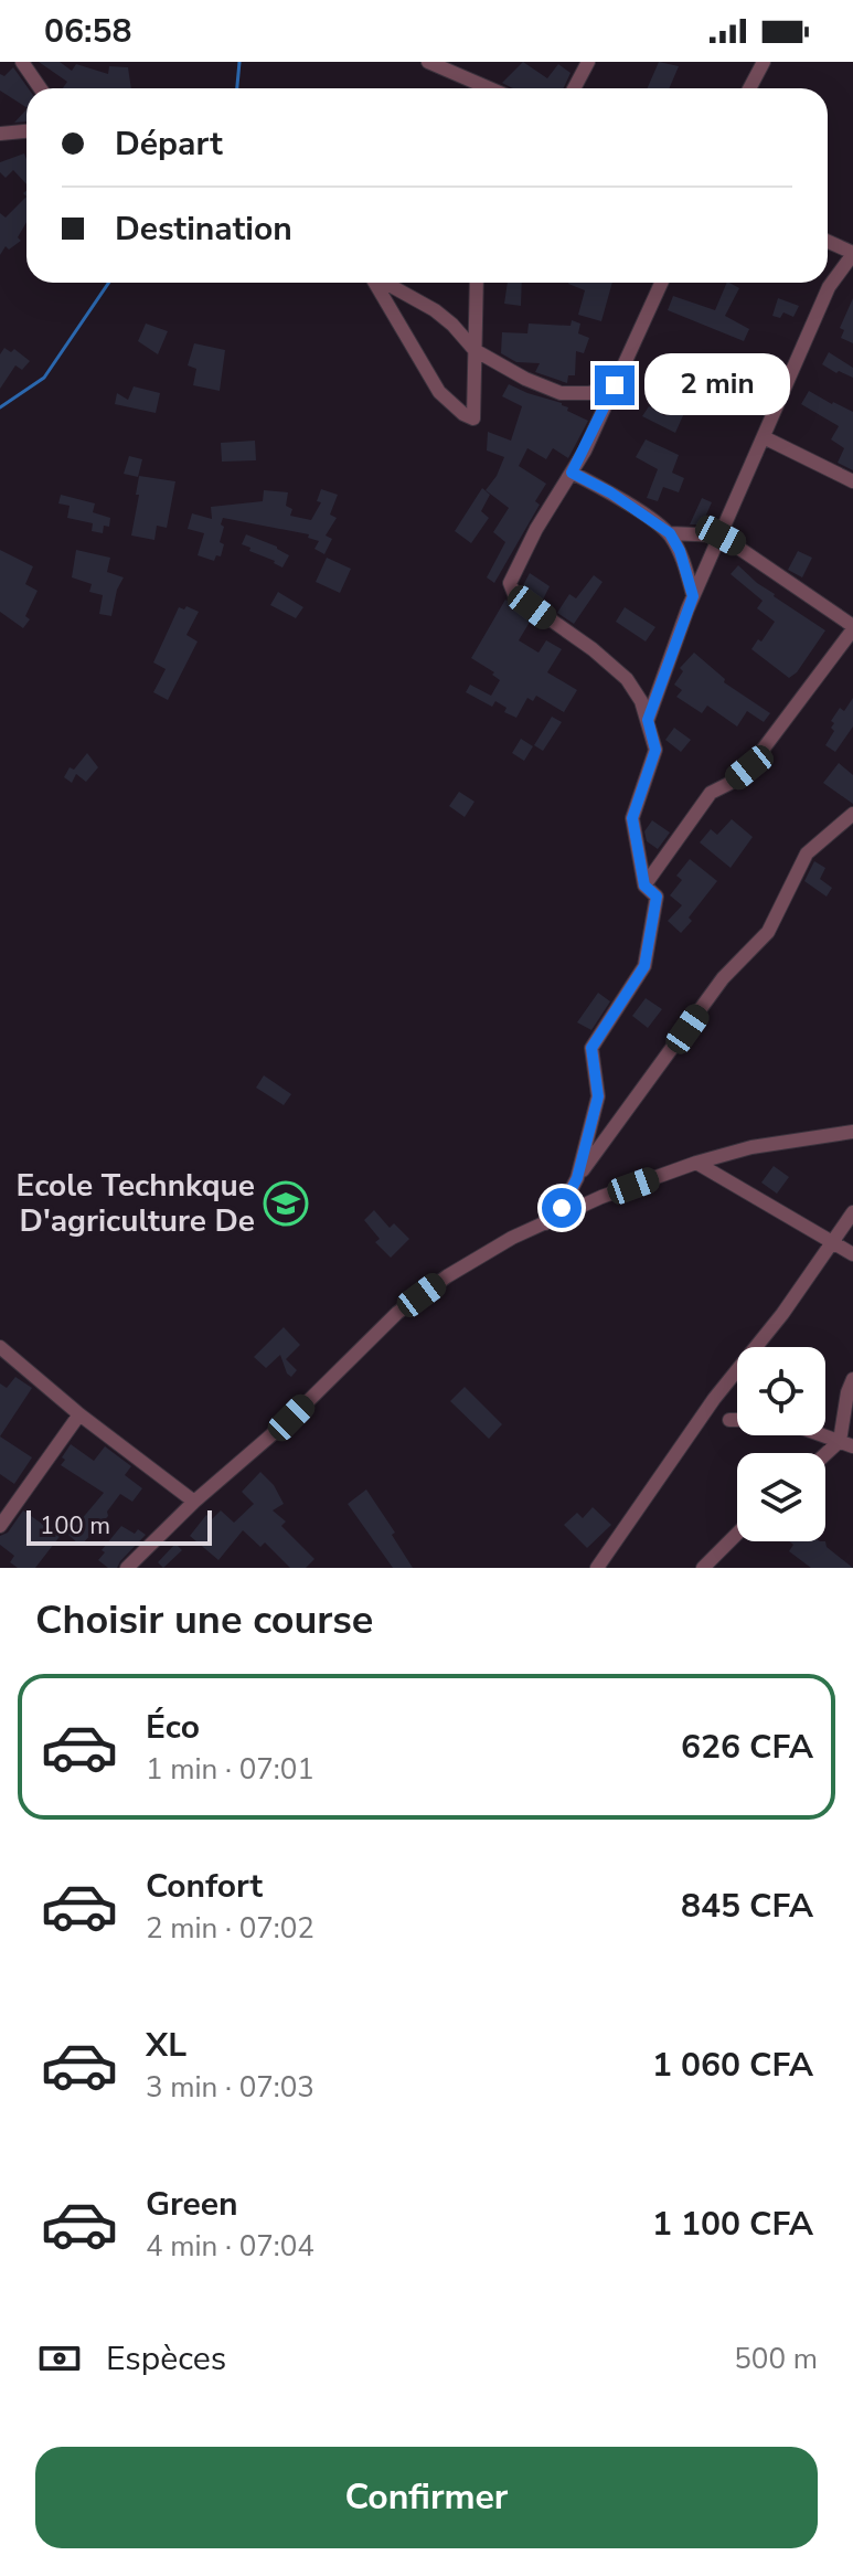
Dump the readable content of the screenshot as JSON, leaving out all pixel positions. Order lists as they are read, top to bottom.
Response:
{
  "places": {
    "school or university": ["Ecole Technkque D'agriculture De"]
  },
  "scale_bar": "100 m",
  "page": {
    "status": "06:58",
    "banner": ["Départ", "Destination"],
    "bubble": "2 min",
    "scale": "100 m",
    "heading": "Choisir une course",
    "list": [
      {
        "name": "Éco",
        "note": "1 min · 07:01",
        "value": "626 CFA"
      },
      {
        "name": "Confort",
        "note": "2 min · 07:02",
        "value": "845 CFA"
      },
      {
        "name": "XL",
        "note": "3 min · 07:03",
        "value": "1 060 CFA"
      },
      {
        "name": "Green",
        "note": "4 min · 07:04",
        "value": "1 100 CFA"
      }
    ],
    "pay": ["Espèces", "500 m"],
    "buttons": "Confirmer"
  }
}
